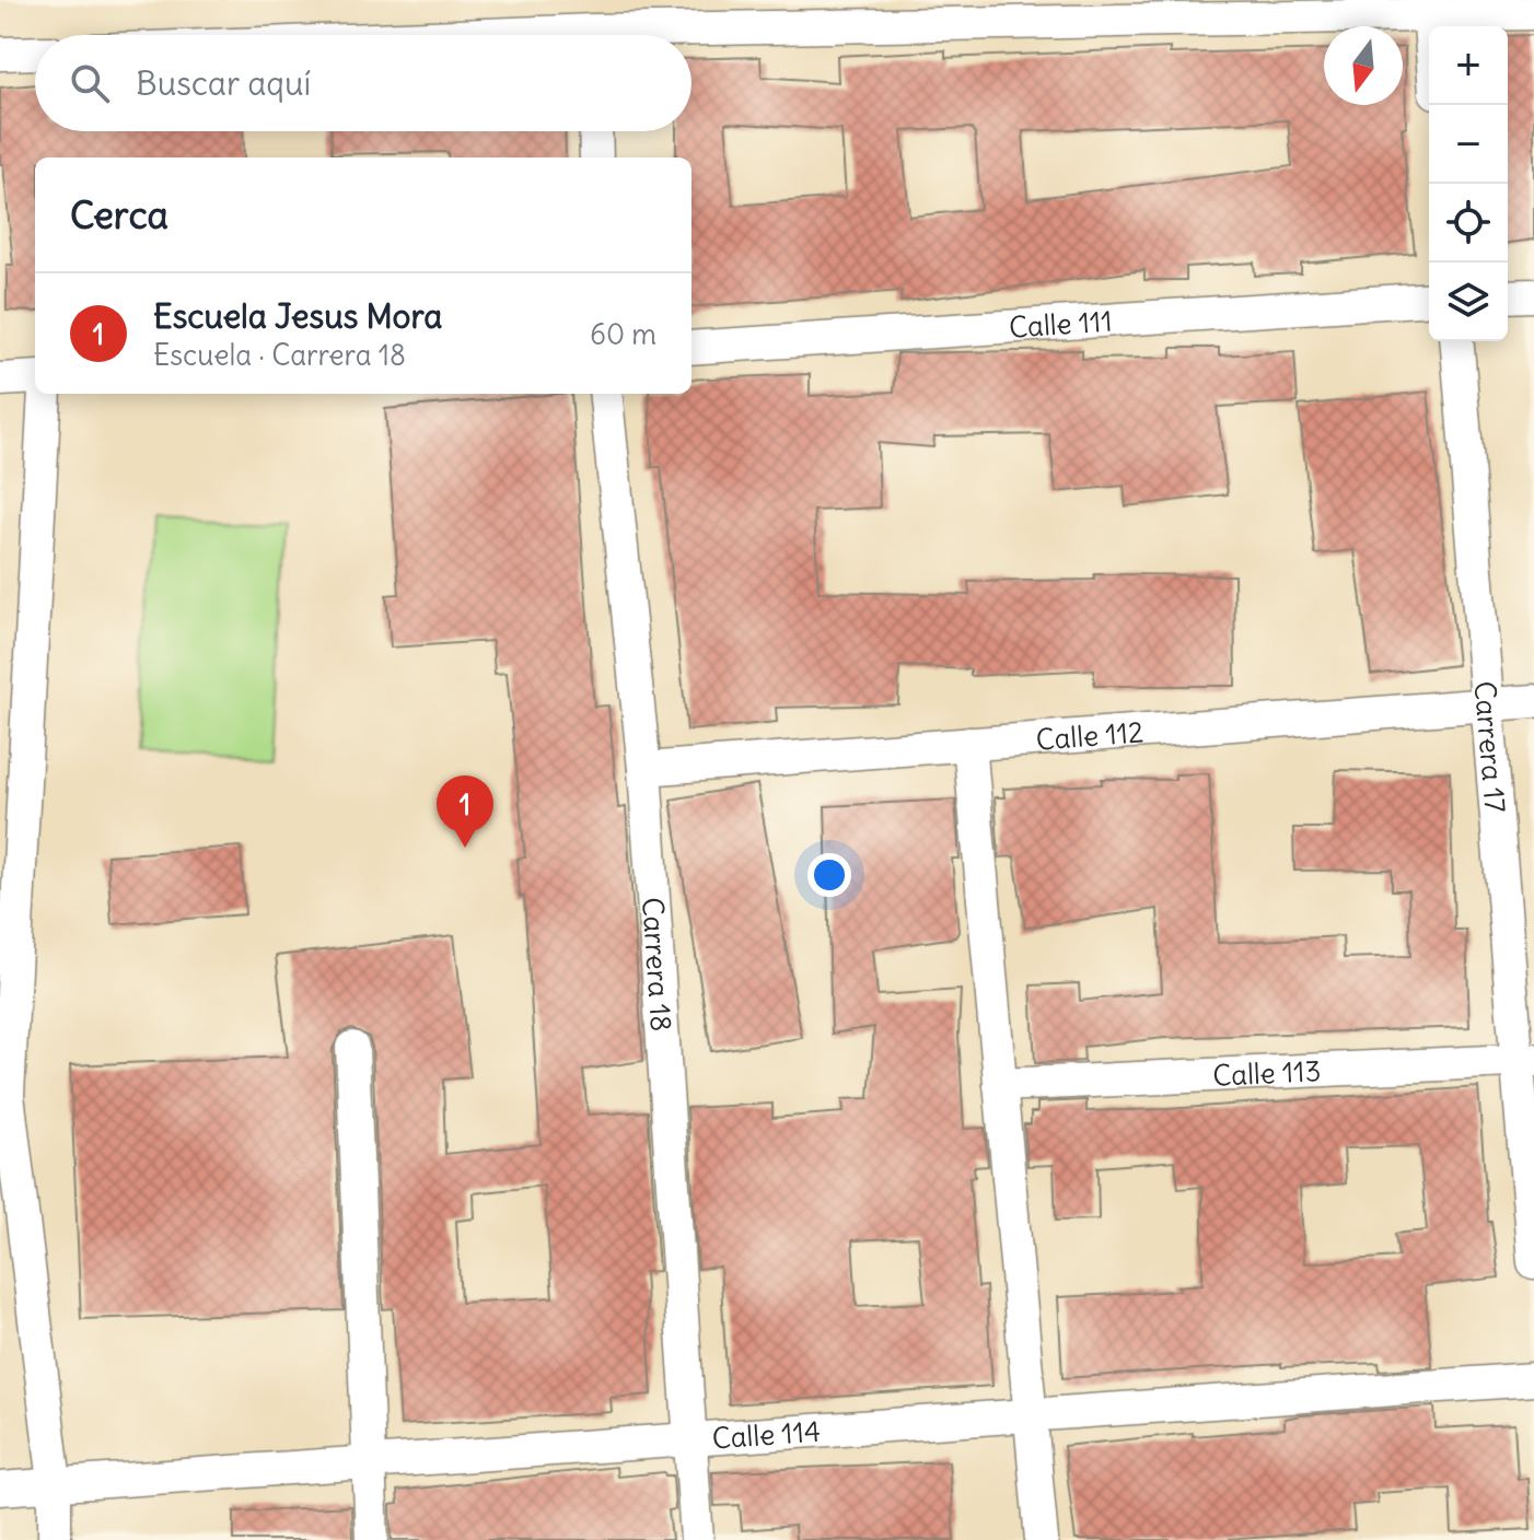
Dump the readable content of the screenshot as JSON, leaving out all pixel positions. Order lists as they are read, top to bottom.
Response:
{
  "streets": {
    "street": [
      "Calle 111",
      "Calle 112",
      "Carrera 17",
      "Carrera 18",
      "Calle 113",
      "Calle 114"
    ]
  },
  "crossings": [
    ["Calle 112", "Carrera 17"],
    ["Calle 112", "Carrera 18"],
    ["Carrera 17", "Calle 113"],
    ["Carrera 18", "Calle 114"]
  ],
  "north": "bottom",
  "page": {
    "map_buttons": ["+", "−"],
    "search": "Buscar aquí",
    "heading": "Cerca",
    "list": [
      {
        "mark": "1",
        "name": "Escuela Jesus Mora",
        "note": "Escuela · Carrera 18",
        "value": "60 m"
      }
    ],
    "pins": "1"
  }
}
